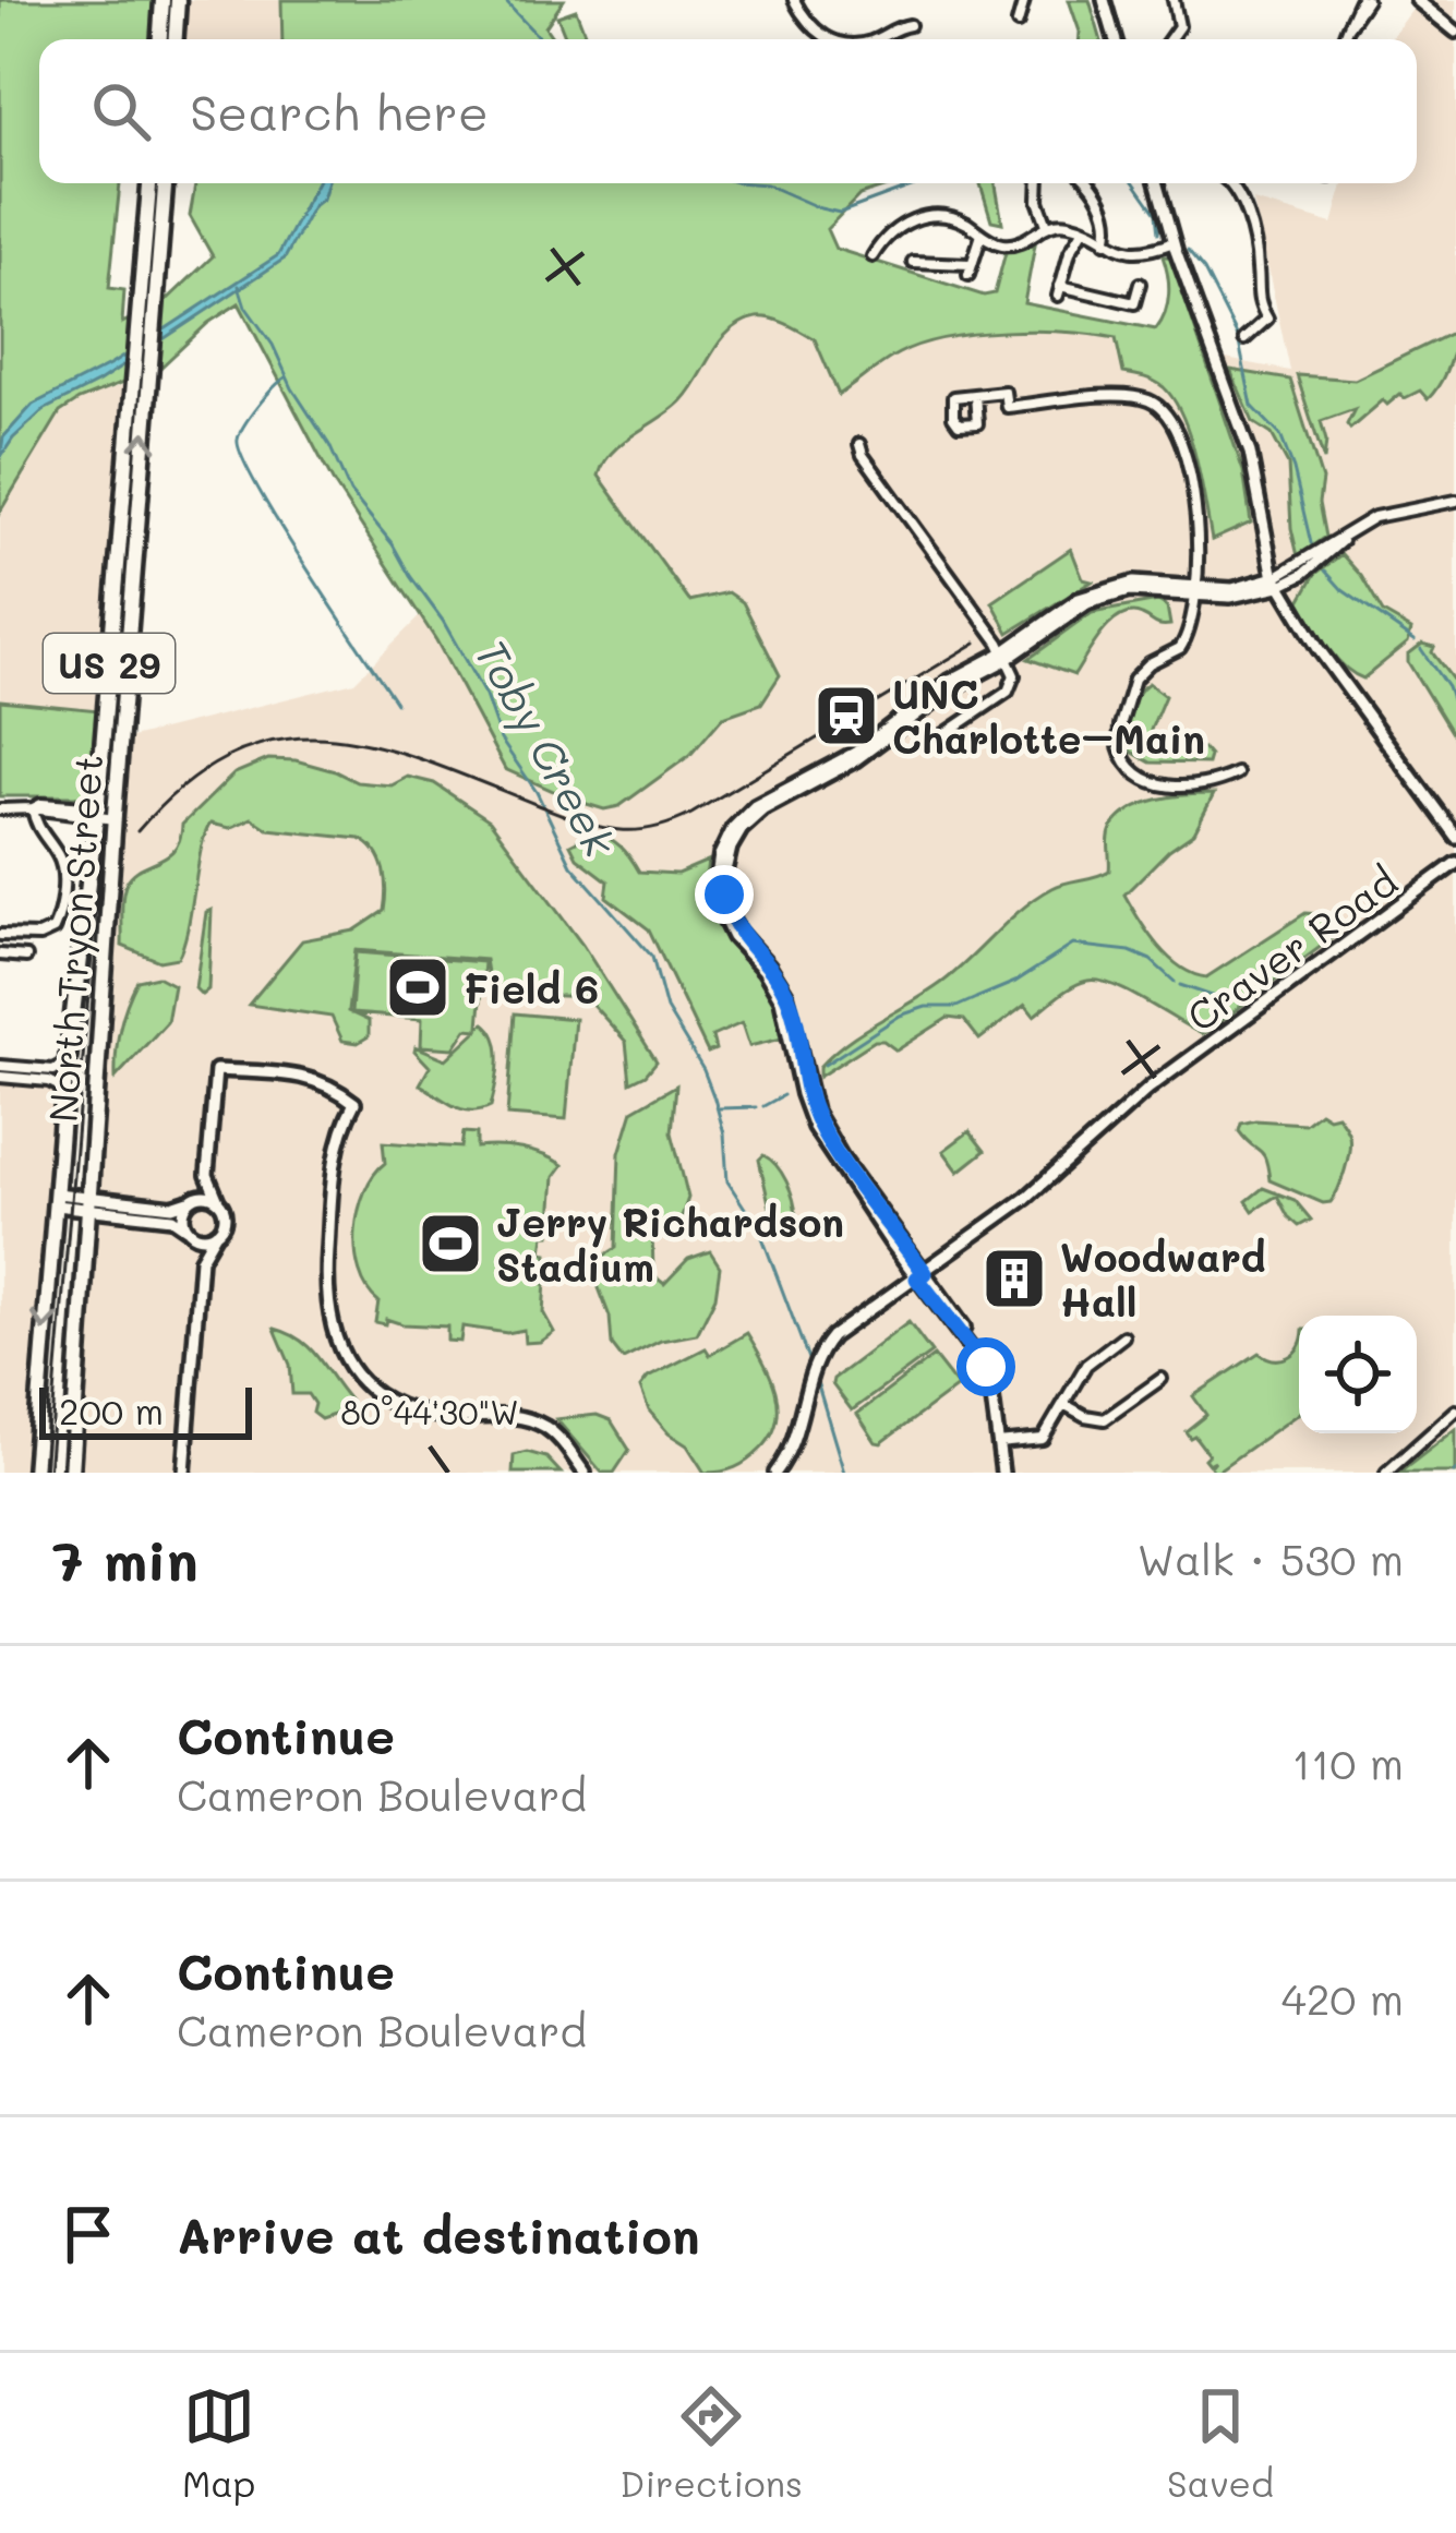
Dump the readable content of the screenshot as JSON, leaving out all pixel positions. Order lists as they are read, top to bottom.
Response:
{
  "streets": {
    "main road": ["US 29", "North Tryon Street"],
    "street": ["Craver Road"]
  },
  "water": ["Toby Creek"],
  "places": {
    "station": ["UNC Charlotte–Main"],
    "sports": ["Field 6", "Jerry Richardson Stadium"],
    "building": ["Woodward Hall"]
  },
  "scale_bar": "200 m",
  "page": {
    "search": "Search here",
    "scale": "200 m",
    "heading": ["7 min", "Walk · 530 m"],
    "list": [
      ["Continue", "Cameron Boulevard", "110 m"],
      ["Continue", "Cameron Boulevard", "420 m"],
      "Arrive at destination"
    ],
    "nav": ["Map", "Directions", "Saved"]
  },
  "coordinates": ["80°44'30\"W"]
}
